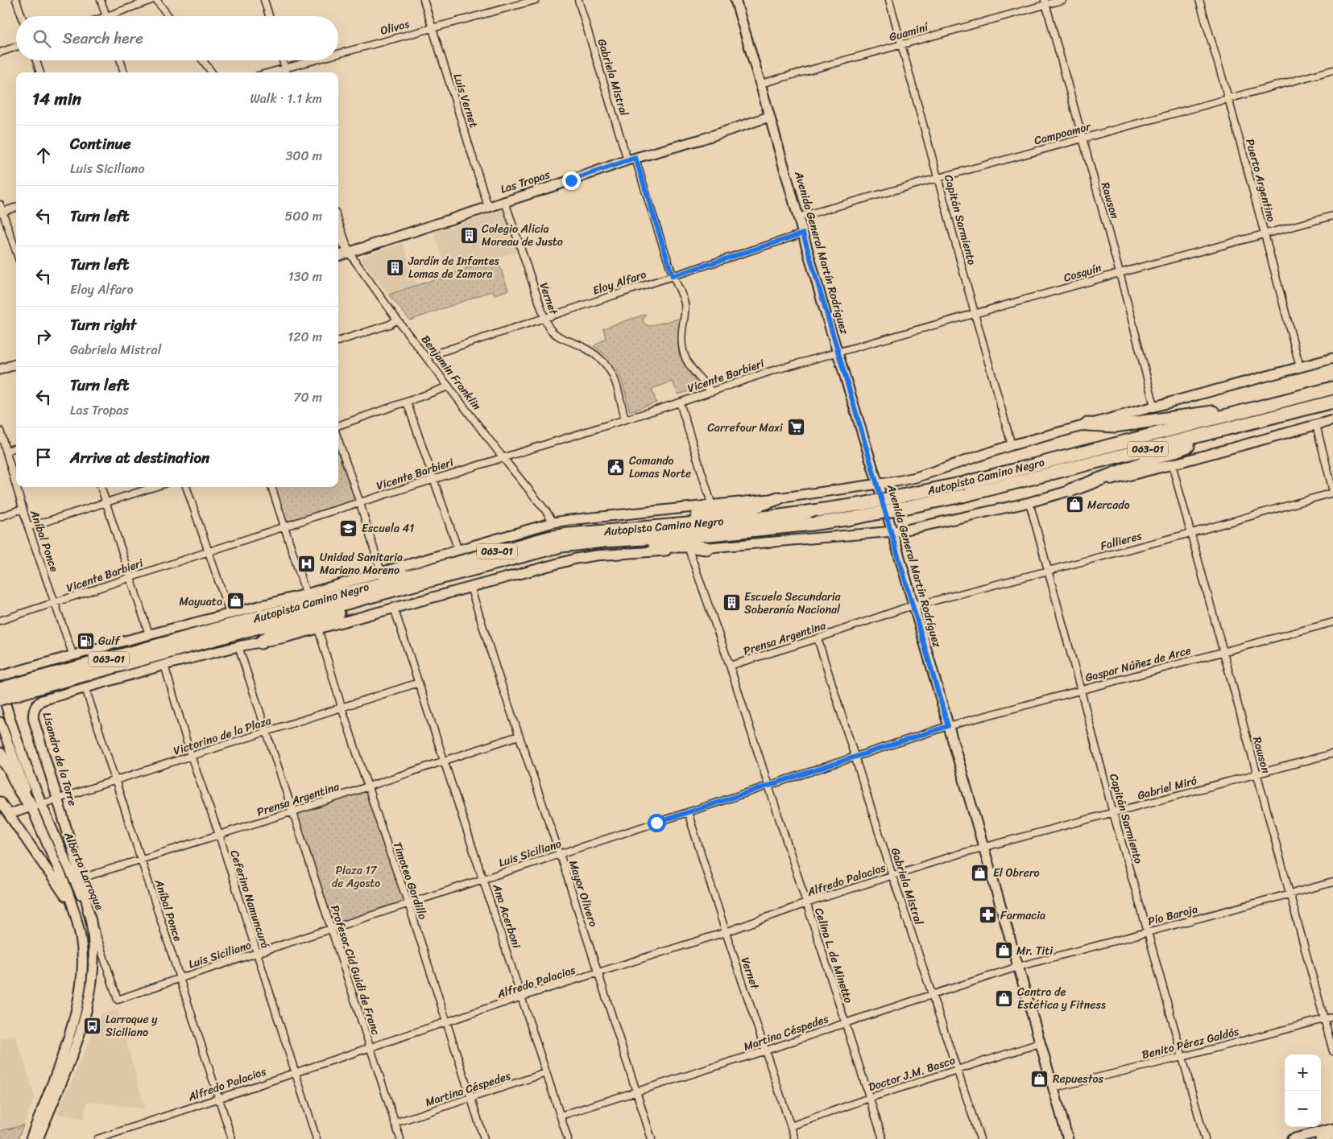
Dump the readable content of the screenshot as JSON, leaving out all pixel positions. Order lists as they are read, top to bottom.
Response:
{
  "streets": {
    "highway": ["063-01", "Autopista Camino Negro"],
    "street": [
      "Olivos",
      "Guaminí",
      "Gabriela Mistral",
      "Luis Vernet",
      "Campoamor",
      "Puerto Argentino",
      "Las Tropas",
      "Rawson",
      "Capitán Sarmiento",
      "Avenida General Martín Rodríguez",
      "Cosquín",
      "Eloy Alfaro",
      "Vernet",
      "Benjamin Franklin",
      "Vicente Barbieri",
      "Aníbal Ponce",
      "Fallieres",
      "Prensa Argentina",
      "Gaspar Núñez de Arce",
      "Victorino de la Plaza",
      "Lisandro de la Torre",
      "Gabriel Miró",
      "Luis Siciliano",
      "Alberto Larroque",
      "Alfredo Palacios",
      "Timoteo Gordillo",
      "Mayor Olivero",
      "Ceferino Namuncurá",
      "Pío Baroja",
      "Ana Acerboni",
      "Celina L. de Minetto",
      "Profesor Cid Guidi de Franc",
      "Martina Céspedes",
      "Benito Pérez Galdós",
      "Doctor J.M. Basco"
    ]
  },
  "crossings": [
    ["Olivos", "Luis Vernet"],
    ["Guaminí", "Rawson"],
    ["Guaminí", "Capitán Sarmiento"],
    ["Guaminí", "Avenida General Martín Rodríguez"],
    ["Gabriela Mistral", "Las Tropas"],
    ["Gabriela Mistral", "Eloy Alfaro"],
    ["Gabriela Mistral", "Vicente Barbieri"],
    ["Gabriela Mistral", "Prensa Argentina"],
    ["Gabriela Mistral", "Luis Siciliano"],
    ["Gabriela Mistral", "Alfredo Palacios"],
    ["Gabriela Mistral", "Martina Céspedes"],
    ["Gabriela Mistral", "Doctor J.M. Basco"],
    ["Luis Vernet", "Las Tropas"],
    ["Campoamor", "Puerto Argentino"],
    ["Campoamor", "Rawson"],
    ["Campoamor", "Capitán Sarmiento"],
    ["Campoamor", "Avenida General Martín Rodríguez"],
    ["Puerto Argentino", "Cosquín"],
    ["Las Tropas", "Avenida General Martín Rodríguez"],
    ["Las Tropas", "Vernet"],
    ["Las Tropas", "Benjamin Franklin"],
    ["Rawson", "Cosquín"],
    ["Rawson", "Fallieres"],
    ["Rawson", "Gaspar Núñez de Arce"],
    ["Rawson", "Gabriel Miró"],
    ["Rawson", "Pío Baroja"],
    ["Rawson", "Benito Pérez Galdós"],
    ["Capitán Sarmiento", "Cosquín"],
    ["Capitán Sarmiento", "Fallieres"],
    ["Capitán Sarmiento", "Gaspar Núñez de Arce"],
    ["Capitán Sarmiento", "Gabriel Miró"],
    ["Capitán Sarmiento", "Pío Baroja"],
    ["Capitán Sarmiento", "Benito Pérez Galdós"],
    ["Avenida General Martín Rodríguez", "Cosquín"],
    ["Avenida General Martín Rodríguez", "Eloy Alfaro"],
    ["Avenida General Martín Rodríguez", "Vicente Barbieri"],
    ["Avenida General Martín Rodríguez", "Fallieres"],
    ["Avenida General Martín Rodríguez", "Prensa Argentina"],
    ["Avenida General Martín Rodríguez", "Gaspar Núñez de Arce"],
    ["Avenida General Martín Rodríguez", "Gabriel Miró"],
    ["Avenida General Martín Rodríguez", "Luis Siciliano"],
    ["Avenida General Martín Rodríguez", "Alfredo Palacios"],
    ["Avenida General Martín Rodríguez", "Pío Baroja"],
    ["Avenida General Martín Rodríguez", "Martina Céspedes"],
    ["Avenida General Martín Rodríguez", "Benito Pérez Galdós"],
    ["Avenida General Martín Rodríguez", "Doctor J.M. Basco"],
    ["Cosquín", "Vicente Barbieri"],
    ["Eloy Alfaro", "Vernet"],
    ["Vernet", "Vicente Barbieri"],
    ["Vernet", "Luis Siciliano"],
    ["Vernet", "Alfredo Palacios"],
    ["Vernet", "Martina Céspedes"],
    ["Vernet", "Doctor J.M. Basco"],
    ["Benjamin Franklin", "Vicente Barbieri"],
    ["Vicente Barbieri", "Aníbal Ponce"],
    ["Aníbal Ponce", "Prensa Argentina"],
    ["Aníbal Ponce", "Victorino de la Plaza"],
    ["Aníbal Ponce", "Lisandro de la Torre"],
    ["Aníbal Ponce", "Luis Siciliano"],
    ["Aníbal Ponce", "Alfredo Palacios"],
    ["Fallieres", "Prensa Argentina"],
    ["Prensa Argentina", "Lisandro de la Torre"],
    ["Prensa Argentina", "Timoteo Gordillo"],
    ["Prensa Argentina", "Mayor Olivero"],
    ["Prensa Argentina", "Ceferino Namuncurá"],
    ["Prensa Argentina", "Ana Acerboni"],
    ["Prensa Argentina", "Celina L. de Minetto"],
    ["Prensa Argentina", "Profesor Cid Guidi de Franc"],
    ["Gaspar Núñez de Arce", "Luis Siciliano"],
    ["Victorino de la Plaza", "Lisandro de la Torre"],
    ["Victorino de la Plaza", "Alberto Larroque"],
    ["Victorino de la Plaza", "Timoteo Gordillo"],
    ["Victorino de la Plaza", "Ceferino Namuncurá"],
    ["Victorino de la Plaza", "Ana Acerboni"],
    ["Victorino de la Plaza", "Profesor Cid Guidi de Franc"],
    ["Lisandro de la Torre", "Luis Siciliano"],
    ["Lisandro de la Torre", "Alberto Larroque"],
    ["Gabriel Miró", "Alfredo Palacios"],
    ["Luis Siciliano", "Timoteo Gordillo"],
    ["Luis Siciliano", "Mayor Olivero"],
    ["Luis Siciliano", "Ceferino Namuncurá"],
    ["Luis Siciliano", "Ana Acerboni"],
    ["Luis Siciliano", "Celina L. de Minetto"],
    ["Luis Siciliano", "Profesor Cid Guidi de Franc"],
    ["Alfredo Palacios", "Timoteo Gordillo"],
    ["Alfredo Palacios", "Mayor Olivero"],
    ["Alfredo Palacios", "Ceferino Namuncurá"],
    ["Alfredo Palacios", "Ana Acerboni"],
    ["Alfredo Palacios", "Celina L. de Minetto"],
    ["Alfredo Palacios", "Profesor Cid Guidi de Franc"],
    ["Timoteo Gordillo", "Martina Céspedes"],
    ["Mayor Olivero", "Martina Céspedes"],
    ["Pío Baroja", "Martina Céspedes"],
    ["Ana Acerboni", "Martina Céspedes"],
    ["Celina L. de Minetto", "Martina Céspedes"],
    ["Celina L. de Minetto", "Doctor J.M. Basco"],
    ["Profesor Cid Guidi de Franc", "Martina Céspedes"]
  ],
  "parks": ["Plaza 17 de Agosto"],
  "places": {
    "building": ["Colegio Alicia Moreau de Justo", "Jardín de Infantes Lomas de Zamora", "Escuela Secundaria Soberanía Nacional"],
    "supermarket": ["Carrefour Maxi"],
    "public building": ["Comando Lomas Norte"],
    "shop": [
      "Mercado",
      "Mayuato",
      "El Obrero",
      "Mr. Titi",
      "Centro de Estética y Fitness",
      "Repuestos"
    ],
    "school or university": ["Escuela 41"],
    "hospital": ["Unidad Sanitaria Mariano Moreno"],
    "fuel station": ["Gulf"],
    "pharmacy": ["Farmacia"],
    "bus stop": ["Larroque y Siciliano"]
  },
  "page": {
    "search": "Search here",
    "heading": ["14 min", "Walk · 1.1 km"],
    "list": [
      ["Continue", "Luis Siciliano", "300 m"],
      ["Turn left", "500 m"],
      ["Turn left", "Eloy Alfaro", "130 m"],
      ["Turn right", "Gabriela Mistral", "120 m"],
      ["Turn left", "Las Tropas", "70 m"],
      "Arrive at destination"
    ],
    "map_buttons": ["+", "−"]
  }
}
